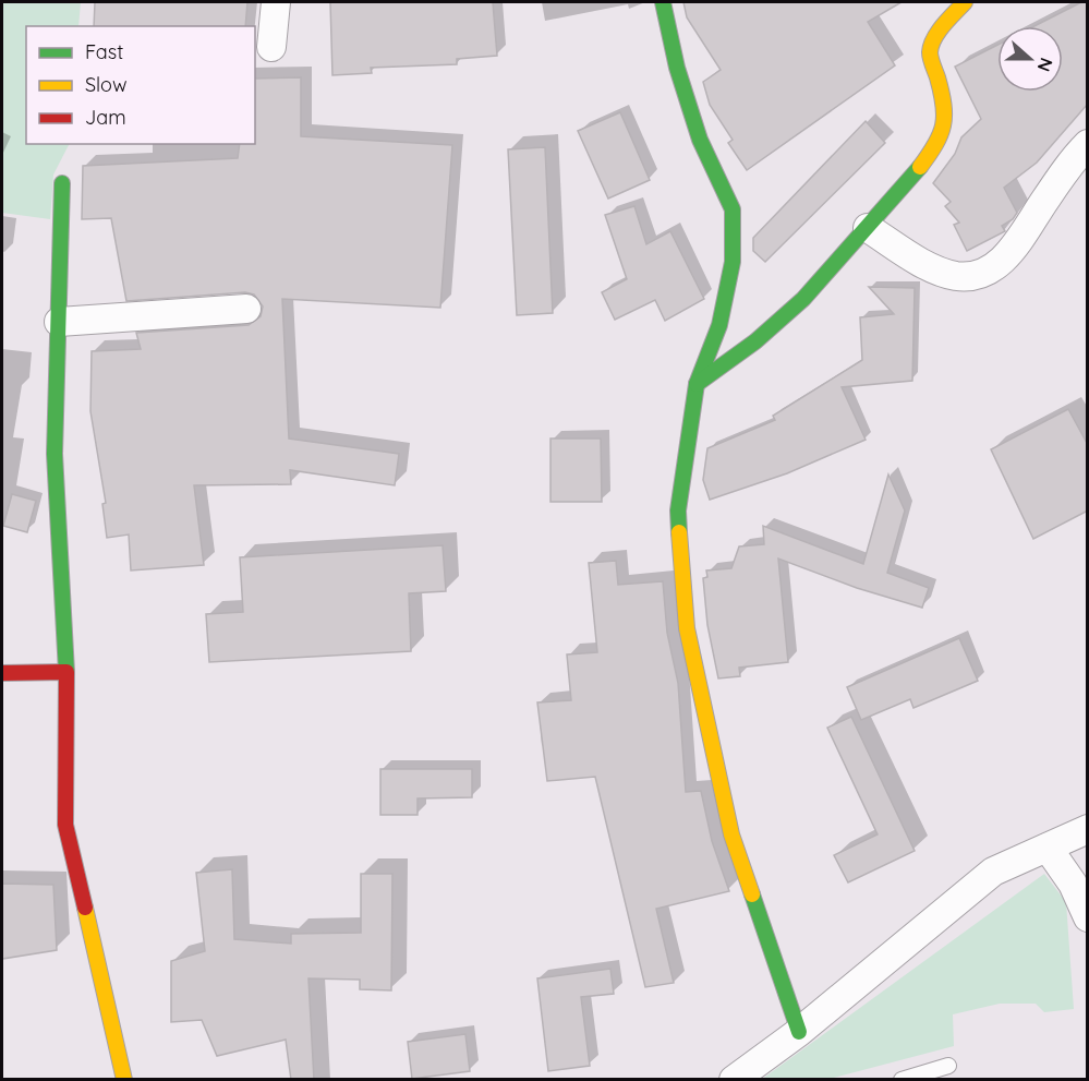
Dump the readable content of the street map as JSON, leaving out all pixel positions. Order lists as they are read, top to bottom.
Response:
{
  "legend": ["Fast", "Slow", "Jam"],
  "north": "right"
}
